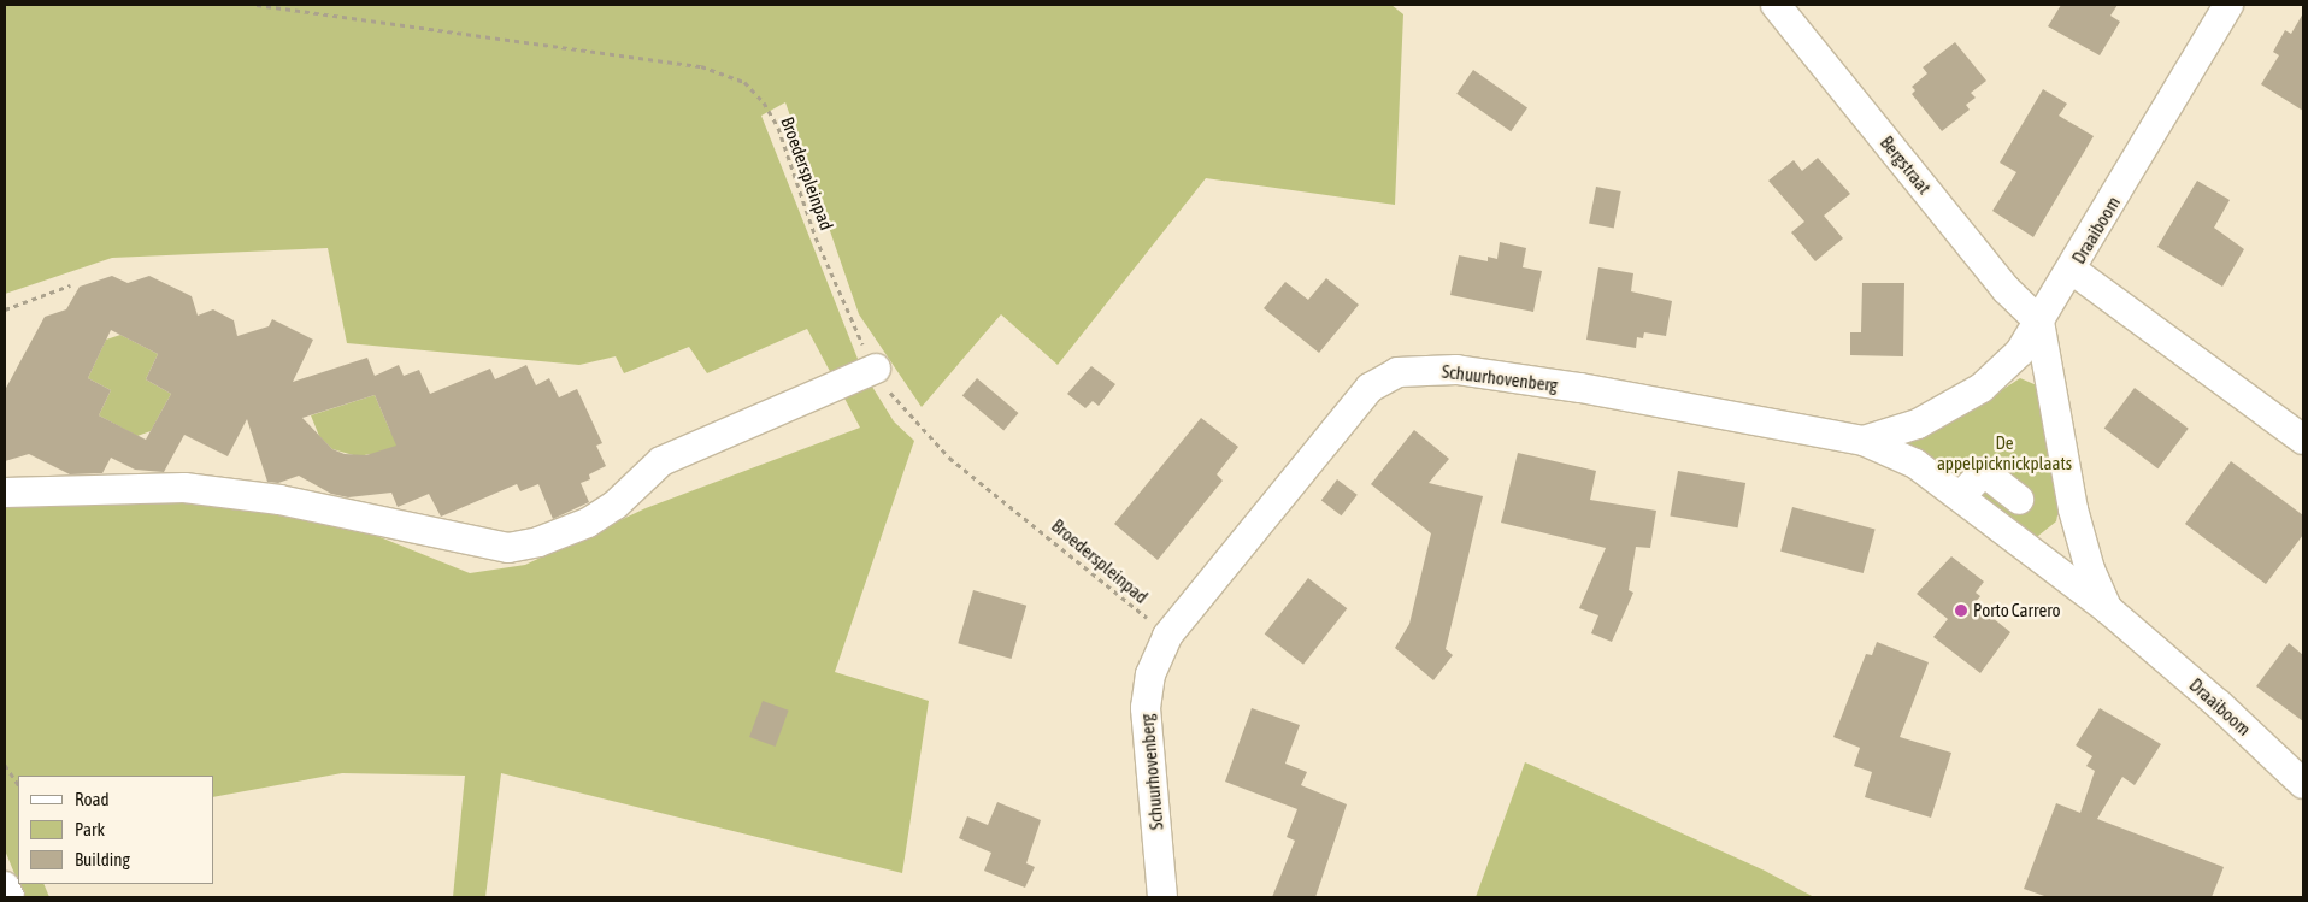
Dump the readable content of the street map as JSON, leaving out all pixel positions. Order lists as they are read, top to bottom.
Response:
{
  "streets": {
    "street": ["Bergstraat", "Draaiboom", "Schuurhovenberg"],
    "path": ["Broederspleinpad"]
  },
  "crossings": [
    ["Bergstraat", "Draaiboom"],
    ["Bergstraat", "Schuurhovenberg"],
    ["Broederspleinpad", "Schuurhovenberg"],
    ["Draaiboom", "Schuurhovenberg"]
  ],
  "parks": ["De appelpicknickplaats"],
  "places": ["Porto Carrero"],
  "legend": ["Road", "Park", "Building"]
}
